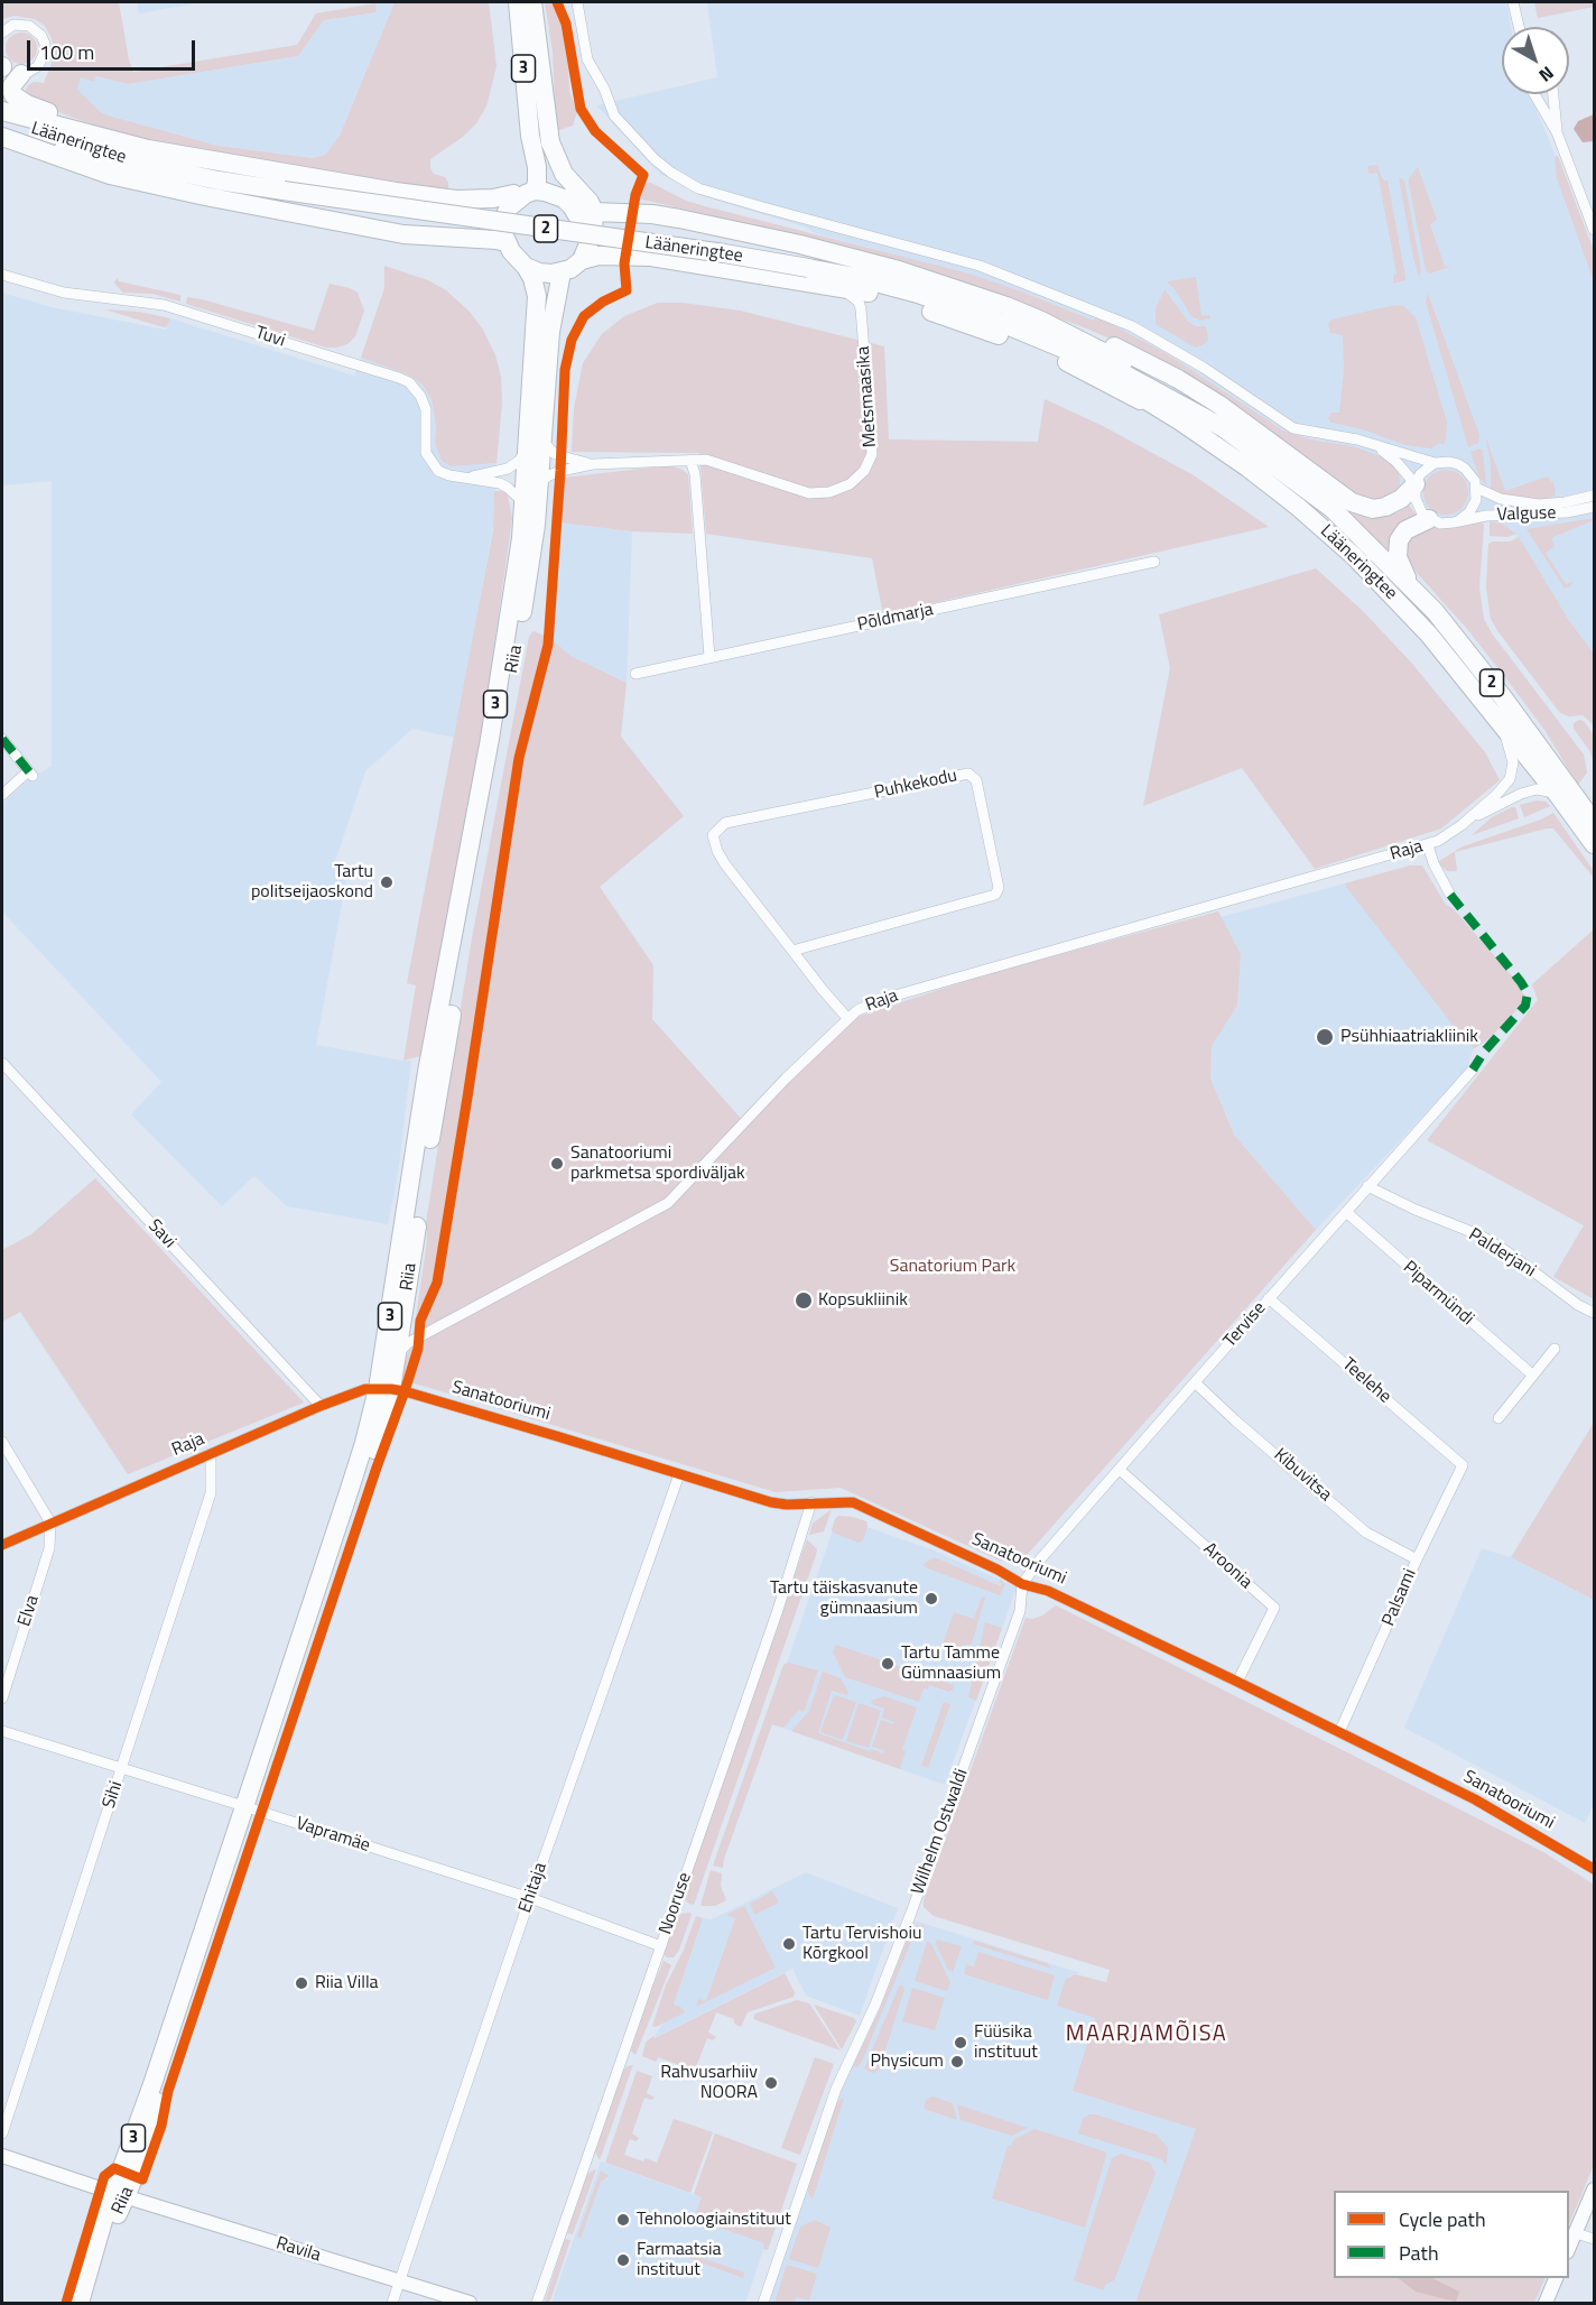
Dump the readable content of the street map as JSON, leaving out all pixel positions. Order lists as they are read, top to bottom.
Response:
{
  "streets": {
    "highway": [
      "3",
      "Lääneringtee",
      "2",
      "Riia"
    ],
    "street": [
      "Tuvi",
      "Metsmaasika",
      "Valguse",
      "Põldmarja",
      "Puhkekodu",
      "Raja",
      "Savi",
      "Palderjani",
      "Piparmündi",
      "Tervise",
      "Teelehe",
      "Sanatooriumi",
      "Kibuvitsa",
      "Aroonia",
      "Palsami",
      "Elva",
      "Sihi",
      "Wilhelm Ostwaldi",
      "Vapramäe",
      "Ehitaja",
      "Nooruse",
      "Ravila"
    ]
  },
  "crossings": [
    ["Lääneringtee", "Metsmaasika"],
    ["Lääneringtee", "Raja"],
    ["Tuvi", "Metsmaasika"],
    ["Tuvi", "Riia"],
    ["Metsmaasika", "Riia"],
    ["Riia", "Raja"],
    ["Riia", "Sanatooriumi"],
    ["Riia", "Vapramäe"],
    ["Riia", "Ravila"],
    ["Puhkekodu", "Raja"],
    ["Raja", "Savi"],
    ["Raja", "Sanatooriumi"],
    ["Raja", "Elva"],
    ["Raja", "Sihi"],
    ["Palderjani", "Tervise"],
    ["Piparmündi", "Tervise"],
    ["Tervise", "Teelehe"],
    ["Tervise", "Sanatooriumi"],
    ["Tervise", "Kibuvitsa"],
    ["Tervise", "Aroonia"],
    ["Tervise", "Wilhelm Ostwaldi"],
    ["Teelehe", "Palsami"],
    ["Sanatooriumi", "Aroonia"],
    ["Sanatooriumi", "Palsami"],
    ["Sanatooriumi", "Wilhelm Ostwaldi"],
    ["Sanatooriumi", "Ehitaja"],
    ["Sanatooriumi", "Nooruse"],
    ["Kibuvitsa", "Palsami"],
    ["Sihi", "Vapramäe"],
    ["Vapramäe", "Ehitaja"],
    ["Vapramäe", "Nooruse"],
    ["Ehitaja", "Ravila"]
  ],
  "districts": ["MAARJAMÕISA"],
  "parks": ["Sanatorium Park"],
  "places": [
    "Tartu politseijaoskond",
    "Psühhiaatriakliinik",
    "Sanatooriumi parkmetsa spordiväljak",
    "Kopsukliinik",
    "Tartu täiskasvanute gümnaasium",
    "Tartu Tamme Gümnaasium",
    "Tartu Tervishoiu Kõrgkool",
    "Riia Villa",
    "Füüsika instituut",
    "Physicum",
    "Rahvusarhiiv NOORA",
    "Tehnoloogiainstituut",
    "Farmaatsia instituut"
  ],
  "legend": ["Cycle path", "Path"],
  "scale_bar": "100 m",
  "north": "bottom right"
}
